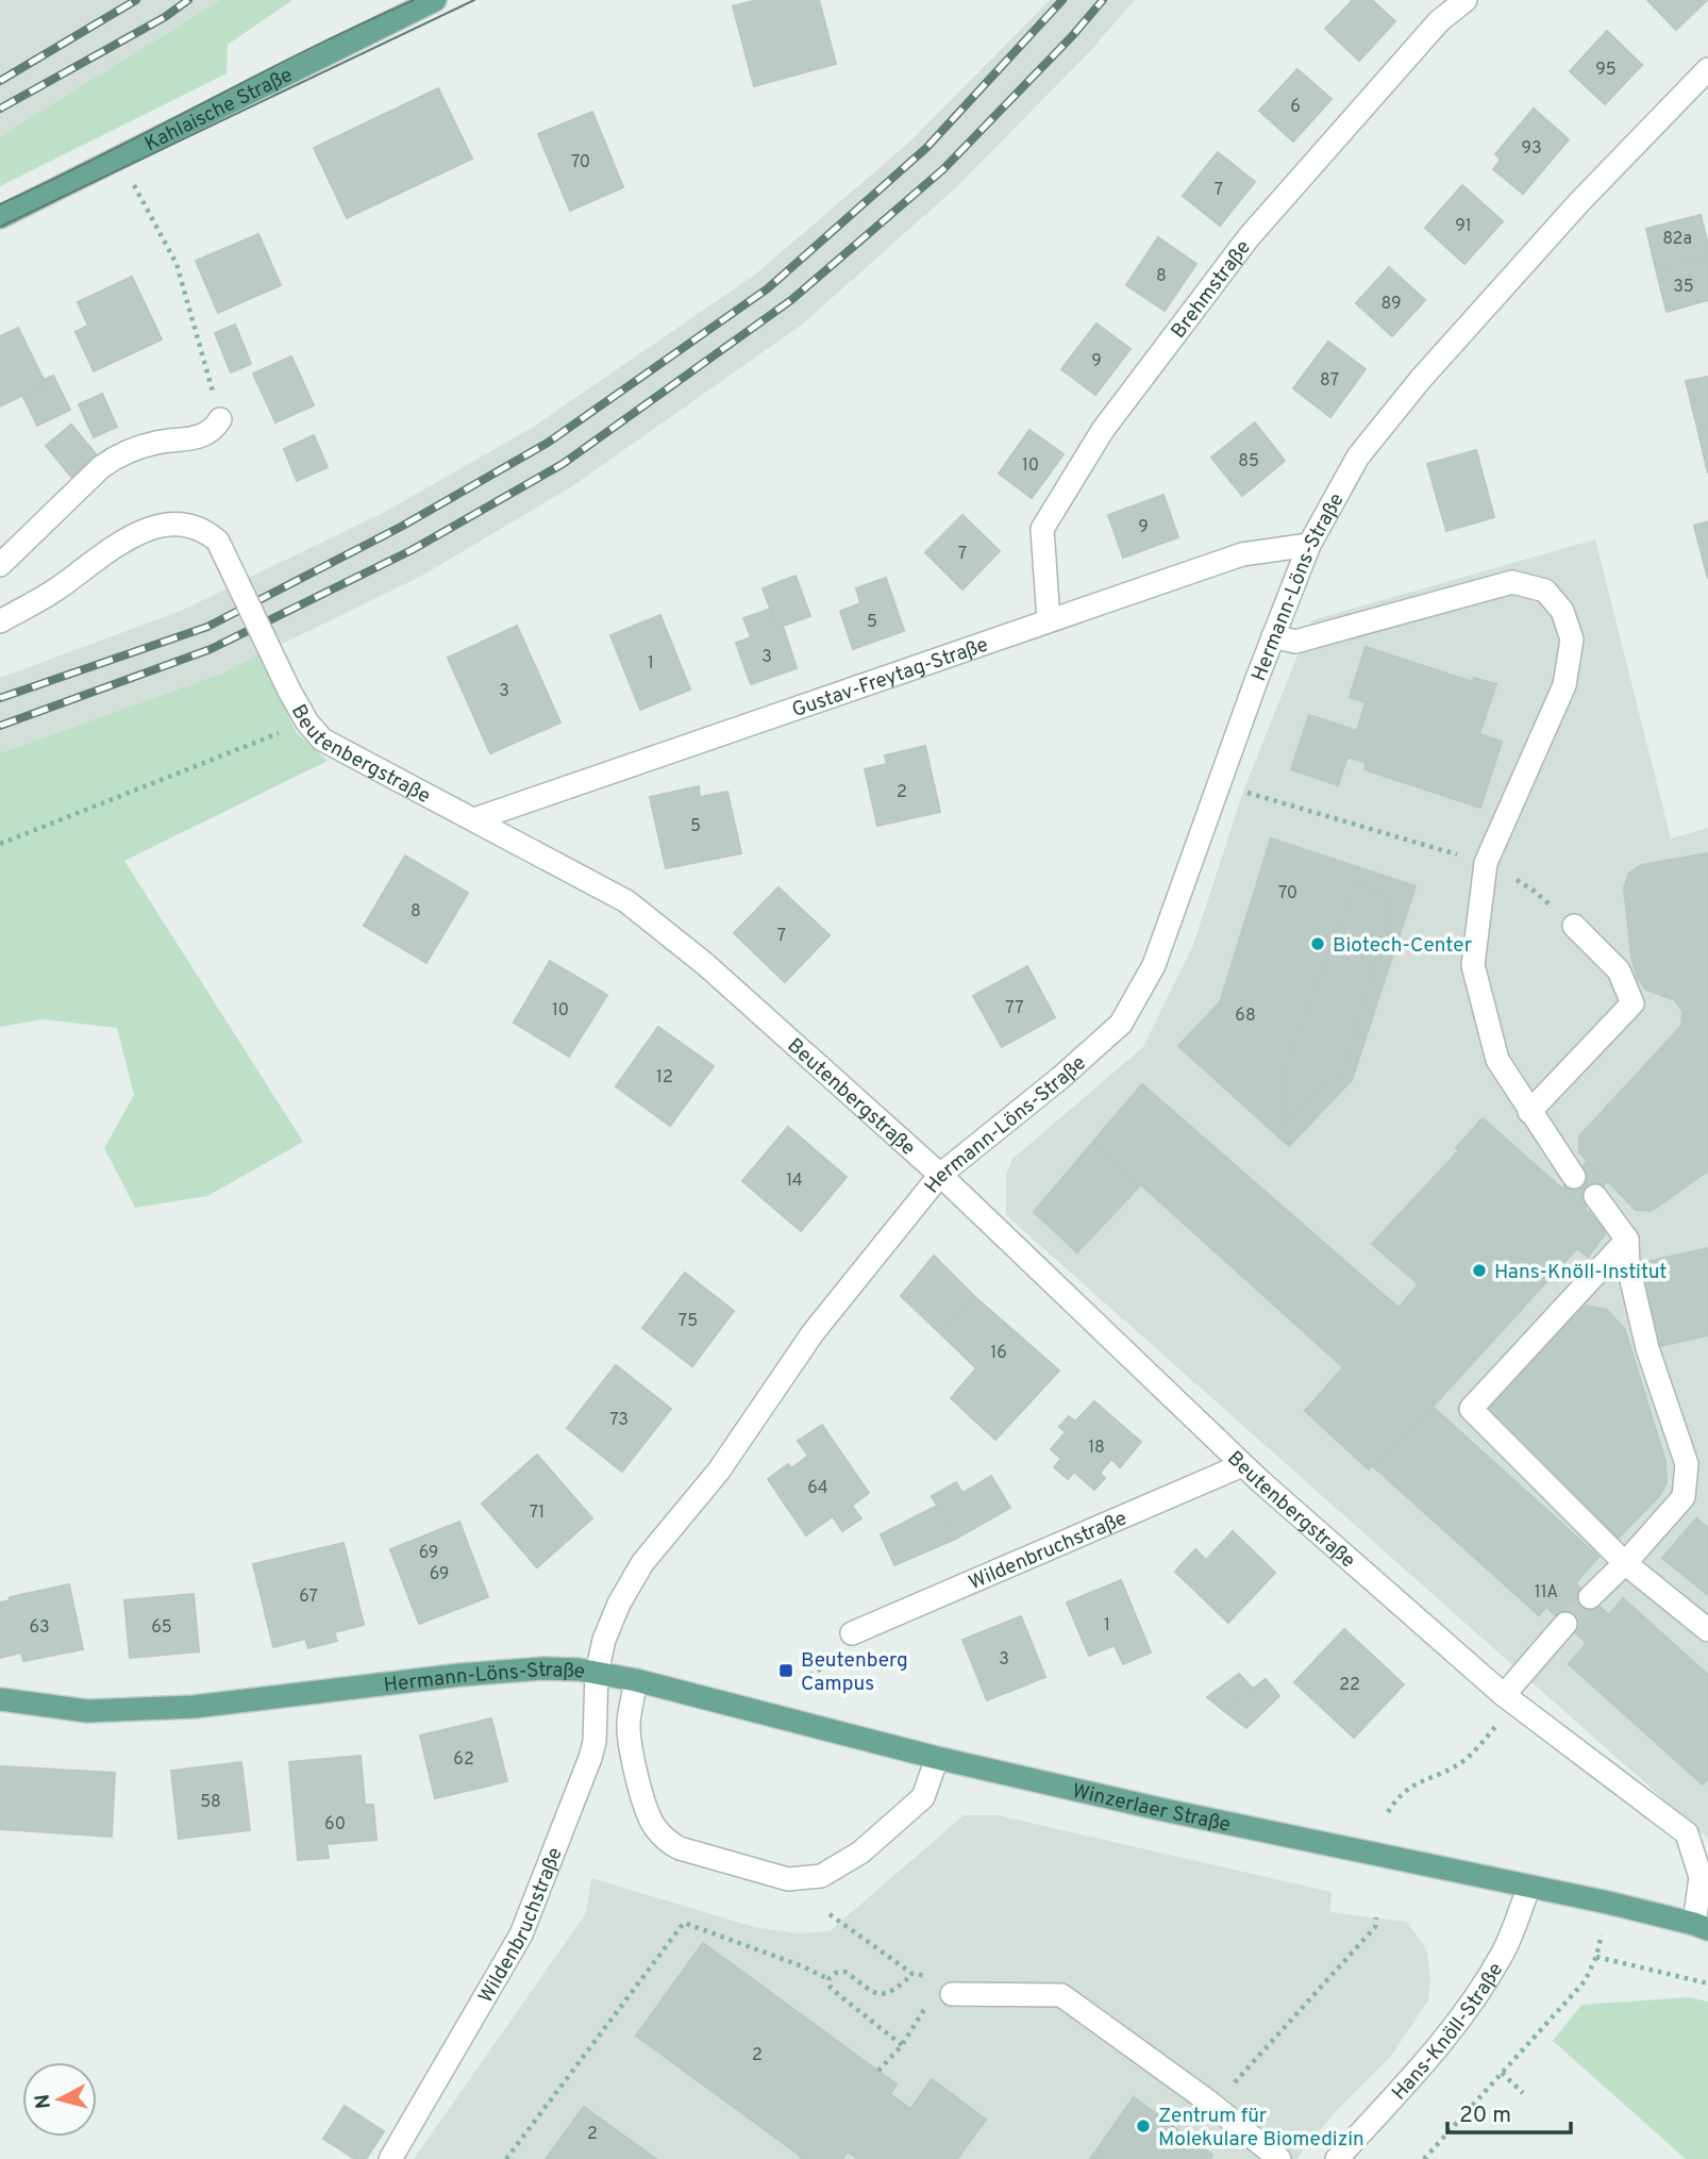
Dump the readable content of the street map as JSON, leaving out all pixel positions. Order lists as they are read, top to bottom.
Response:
{
  "streets": {
    "main road": ["Kahlaische Straße", "Hermann-Löns-Straße", "Winzerlaer Straße"],
    "street": [
      "Brehmstraße",
      "Gustav-Freytag-Straße",
      "Beutenbergstraße",
      "Wildenbruchstraße",
      "Hans-Knöll-Straße"
    ]
  },
  "crossings": [
    ["Brehmstraße", "Gustav-Freytag-Straße"],
    ["Hermann-Löns-Straße", "Gustav-Freytag-Straße"],
    ["Hermann-Löns-Straße", "Beutenbergstraße"],
    ["Hermann-Löns-Straße", "Wildenbruchstraße"],
    ["Hermann-Löns-Straße", "Winzerlaer Straße"],
    ["Gustav-Freytag-Straße", "Beutenbergstraße"],
    ["Beutenbergstraße", "Wildenbruchstraße"],
    ["Beutenbergstraße", "Winzerlaer Straße"],
    ["Wildenbruchstraße", "Winzerlaer Straße"],
    ["Winzerlaer Straße", "Hans-Knöll-Straße"]
  ],
  "places": {
    "other": ["Biotech-Center", "Hans-Knöll-Institut", "Zentrum für Molekulare Biomedizin"],
    "transit": ["Beutenberg Campus"]
  },
  "house_numbers": [
    "95",
    "6",
    "93",
    "70",
    "7",
    "91",
    "82a",
    "8",
    "35",
    "89",
    "9",
    "87",
    "85",
    "10",
    "9",
    "7",
    "5",
    "3",
    "1",
    "3",
    "2",
    "5",
    "70",
    "8",
    "7",
    "77",
    "10",
    "68",
    "12",
    "14",
    "75",
    "16",
    "73",
    "18",
    "64",
    "71",
    "69",
    "69",
    "11A",
    "67",
    "1",
    "63",
    "65",
    "3",
    "22",
    "62",
    "58",
    "60",
    "2",
    "2"
  ],
  "scale_bar": "20 m",
  "north": "left"
}
